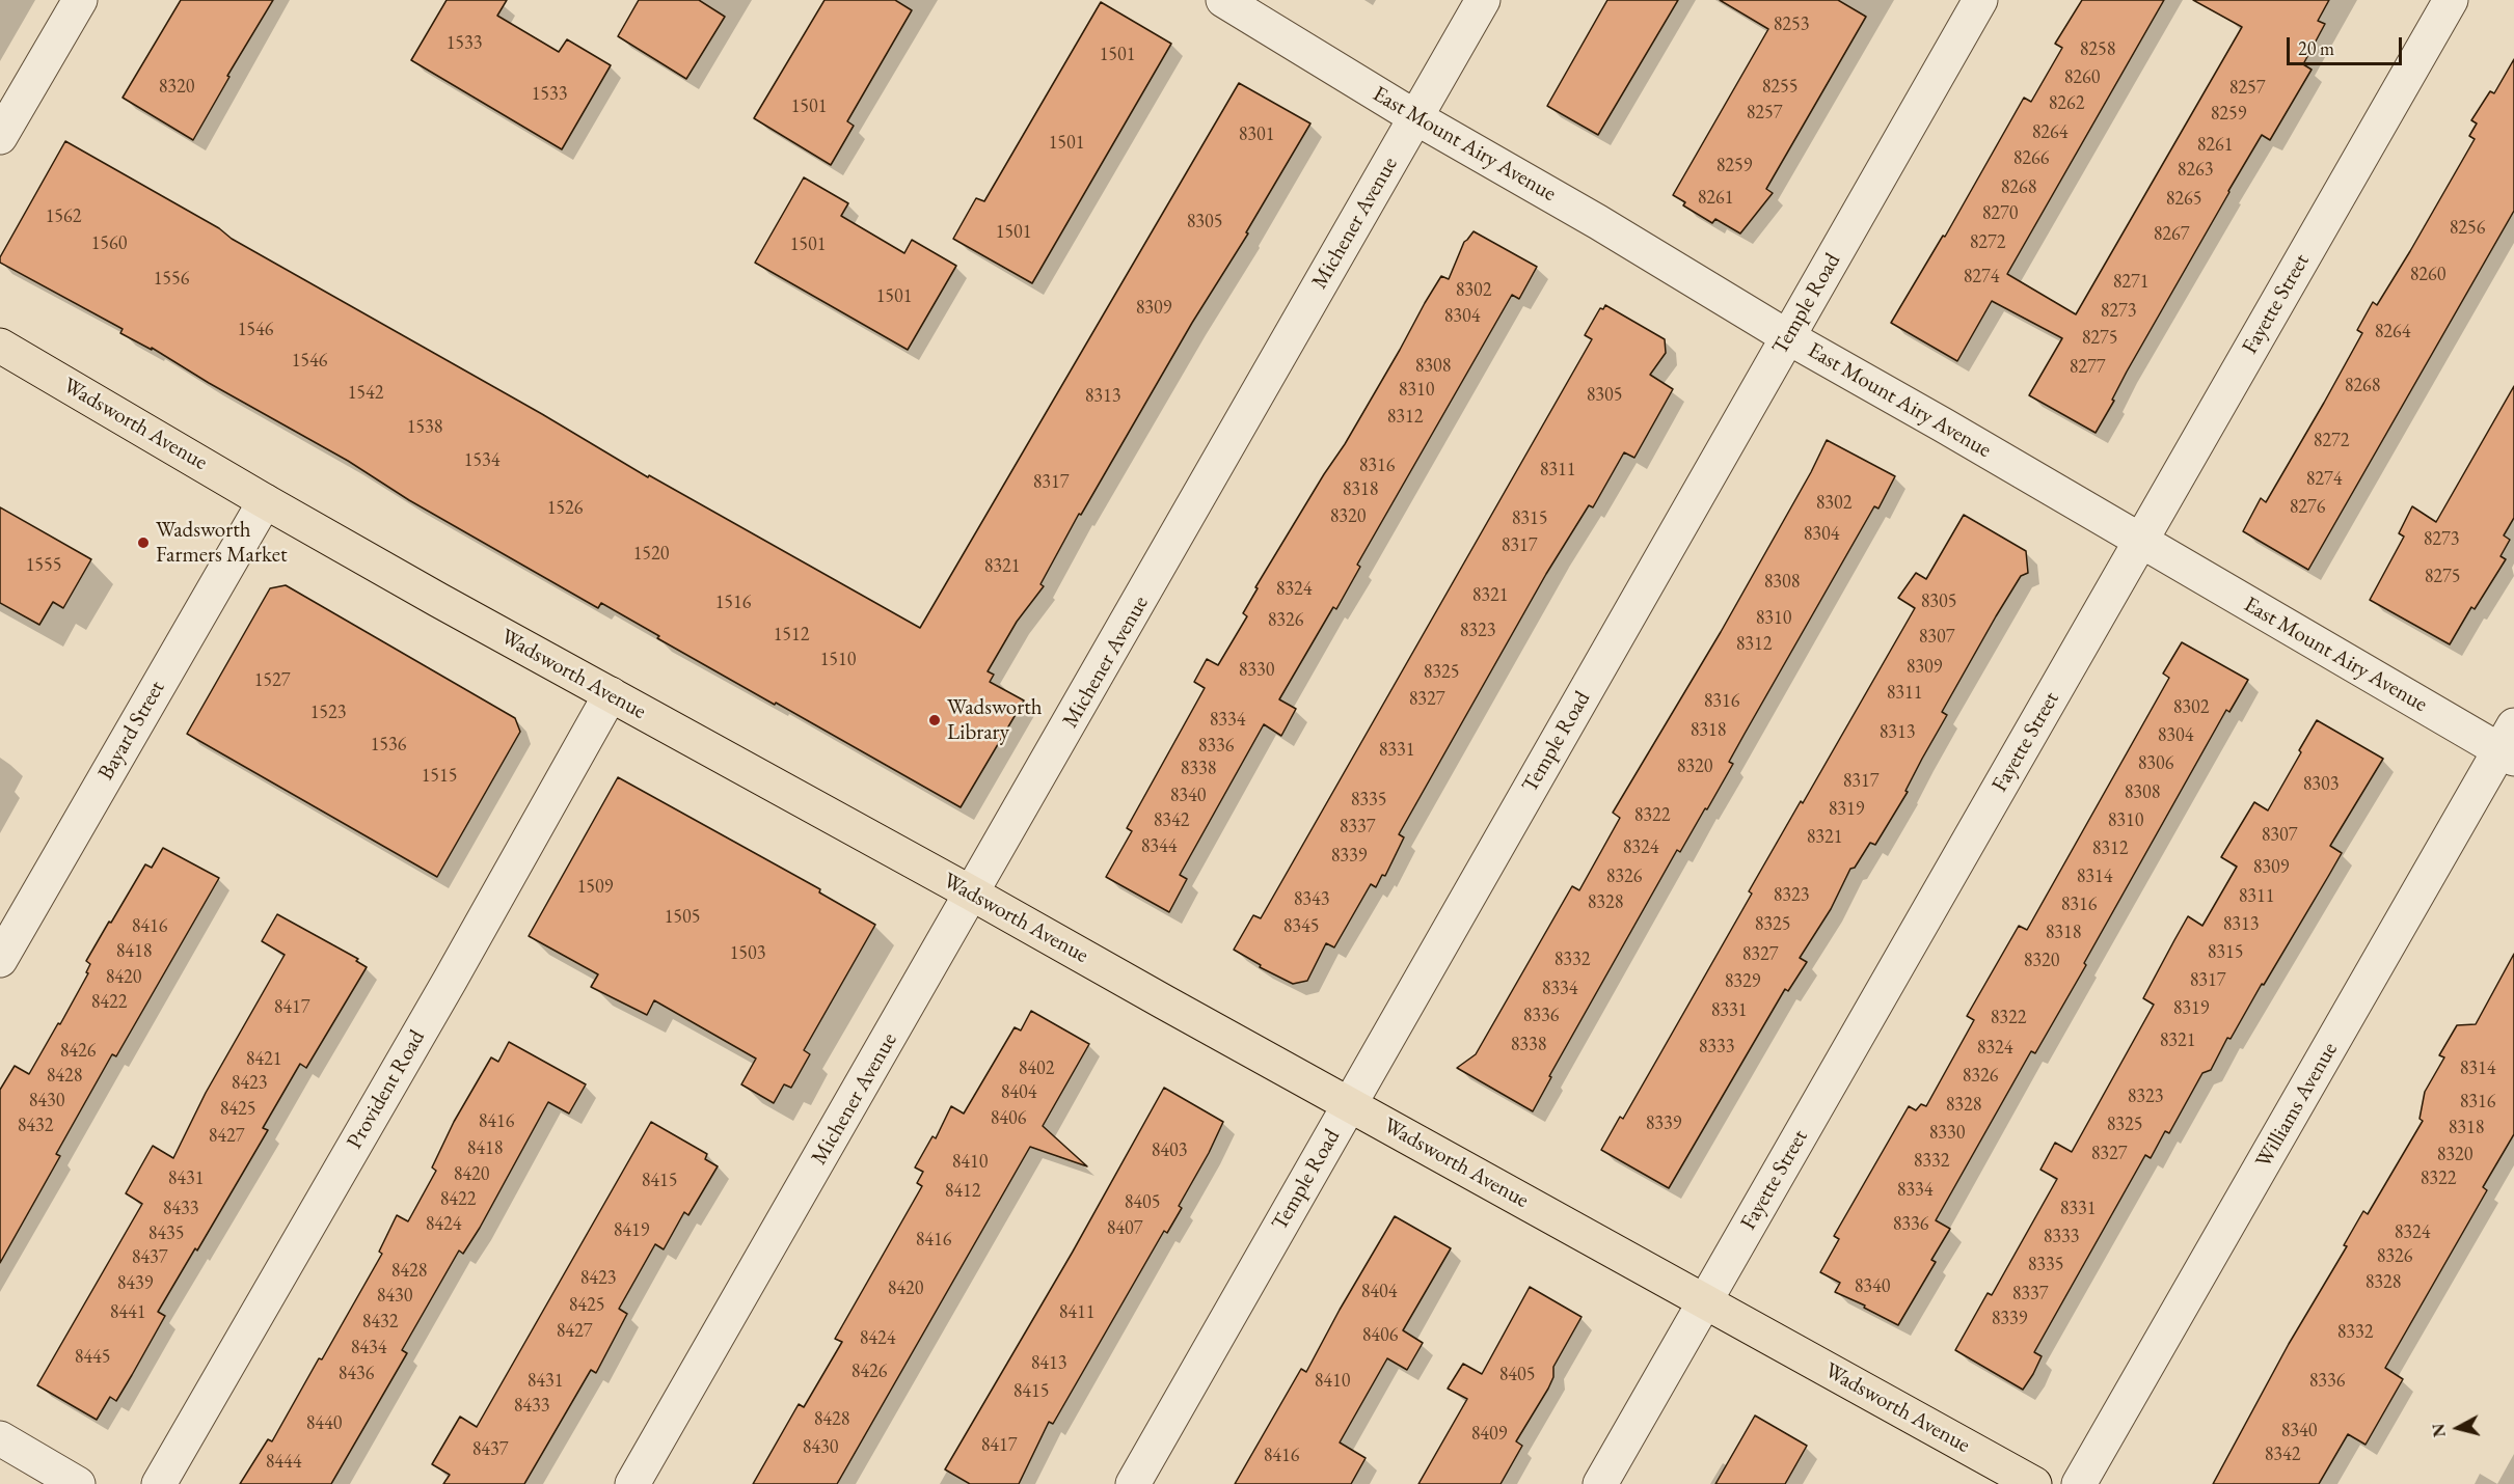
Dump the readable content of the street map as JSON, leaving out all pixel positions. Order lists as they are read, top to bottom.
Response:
{
  "streets": {
    "main road": ["Wadsworth Avenue"],
    "street": [
      "East Mount Airy Avenue",
      "Michener Avenue",
      "Temple Road",
      "Fayette Street",
      "Bayard Street",
      "Provident Road",
      "Williams Avenue"
    ]
  },
  "crossings": [
    ["East Mount Airy Avenue", "Michener Avenue"],
    ["East Mount Airy Avenue", "Temple Road"],
    ["East Mount Airy Avenue", "Fayette Street"],
    ["East Mount Airy Avenue", "Williams Avenue"],
    ["Michener Avenue", "Wadsworth Avenue"],
    ["Temple Road", "Wadsworth Avenue"],
    ["Fayette Street", "Wadsworth Avenue"],
    ["Wadsworth Avenue", "Bayard Street"],
    ["Wadsworth Avenue", "Provident Road"]
  ],
  "places": ["Wadsworth Farmers Market", "Wadsworth Library"],
  "house_numbers": [
    "8253",
    "1533",
    "8258",
    "1501",
    "8260",
    "8320",
    "8255",
    "8257",
    "1533",
    "8262",
    "1501",
    "8257",
    "8259",
    "8264",
    "8301",
    "1501",
    "8261",
    "8266",
    "8259",
    "8263",
    "8268",
    "8261",
    "8265",
    "8270",
    "1562",
    "8305",
    "8256",
    "1501",
    "8267",
    "8272",
    "1560",
    "1501",
    "8260",
    "8274",
    "1556",
    "8271",
    "8302",
    "1501",
    "8309",
    "8273",
    "8304",
    "1546",
    "8264",
    "8275",
    "1546",
    "8308",
    "8277",
    "8268",
    "8310",
    "1542",
    "8305",
    "8313",
    "8312",
    "1538",
    "8272",
    "1534",
    "8316",
    "8311",
    "8274",
    "8317",
    "8318",
    "8302",
    "8276",
    "1526",
    "8320",
    "8315",
    "8304",
    "8273",
    "8317",
    "1520",
    "1555",
    "8321",
    "8275",
    "8308",
    "8324",
    "8321",
    "8305",
    "1516",
    "8310",
    "8326",
    "8323",
    "1512",
    "8307",
    "8312",
    "1510",
    "8309",
    "8330",
    "8325",
    "1527",
    "8311",
    "8327",
    "8316",
    "8302",
    "1523",
    "8334",
    "8318",
    "8313",
    "8304",
    "1536",
    "8336",
    "8331",
    "8306",
    "8320",
    "8338",
    "1515",
    "8317",
    "8303",
    "8308",
    "8340",
    "8335",
    "8319",
    "8322",
    "8342",
    "8310",
    "8337",
    "8307",
    "8321",
    "8344",
    "8324",
    "8312",
    "8339",
    "8309",
    "8326",
    "8314",
    "1509",
    "8323",
    "8311",
    "8343",
    "8328",
    "8316",
    "1505",
    "8325",
    "8313",
    "8416",
    "8345",
    "8318",
    "8418",
    "8315",
    "1503",
    "8327",
    "8332",
    "8320",
    "8420",
    "8317",
    "8329",
    "8334",
    "8422",
    "8417",
    "8319",
    "8331",
    "8336",
    "8322",
    "8321",
    "8338",
    "8333",
    "8324",
    "8426",
    "8421",
    "8402",
    "8314",
    "8428",
    "8326",
    "8423",
    "8404",
    "8323",
    "8430",
    "8316",
    "8328",
    "8425",
    "8406",
    "8416",
    "8339",
    "8325",
    "8432",
    "8318",
    "8330",
    "8427",
    "8418",
    "8403",
    "8327",
    "8320",
    "8332",
    "8410",
    "8420",
    "8431",
    "8322",
    "8415",
    "8334",
    "8412",
    "8422",
    "8405",
    "8433",
    "8331",
    "8424",
    "8336",
    "8407",
    "8419",
    "8324",
    "8435",
    "8333",
    "8416",
    "8326",
    "8437",
    "8335",
    "8428",
    "8423",
    "8328",
    "8439",
    "8340",
    "8420",
    "8404",
    "8337",
    "8430",
    "8425",
    "8441",
    "8411",
    "8339",
    "8432",
    "8427",
    "8332",
    "8406",
    "8424",
    "8434",
    "8445",
    "8413",
    "8426",
    "8436",
    "8405",
    "8431",
    "8410",
    "8336",
    "8415",
    "8433",
    "8428",
    "8440",
    "8340",
    "8409",
    "8417",
    "8430",
    "8437",
    "8342",
    "8416",
    "8444"
  ],
  "scale_bar": "20 m",
  "north": "left"
}
